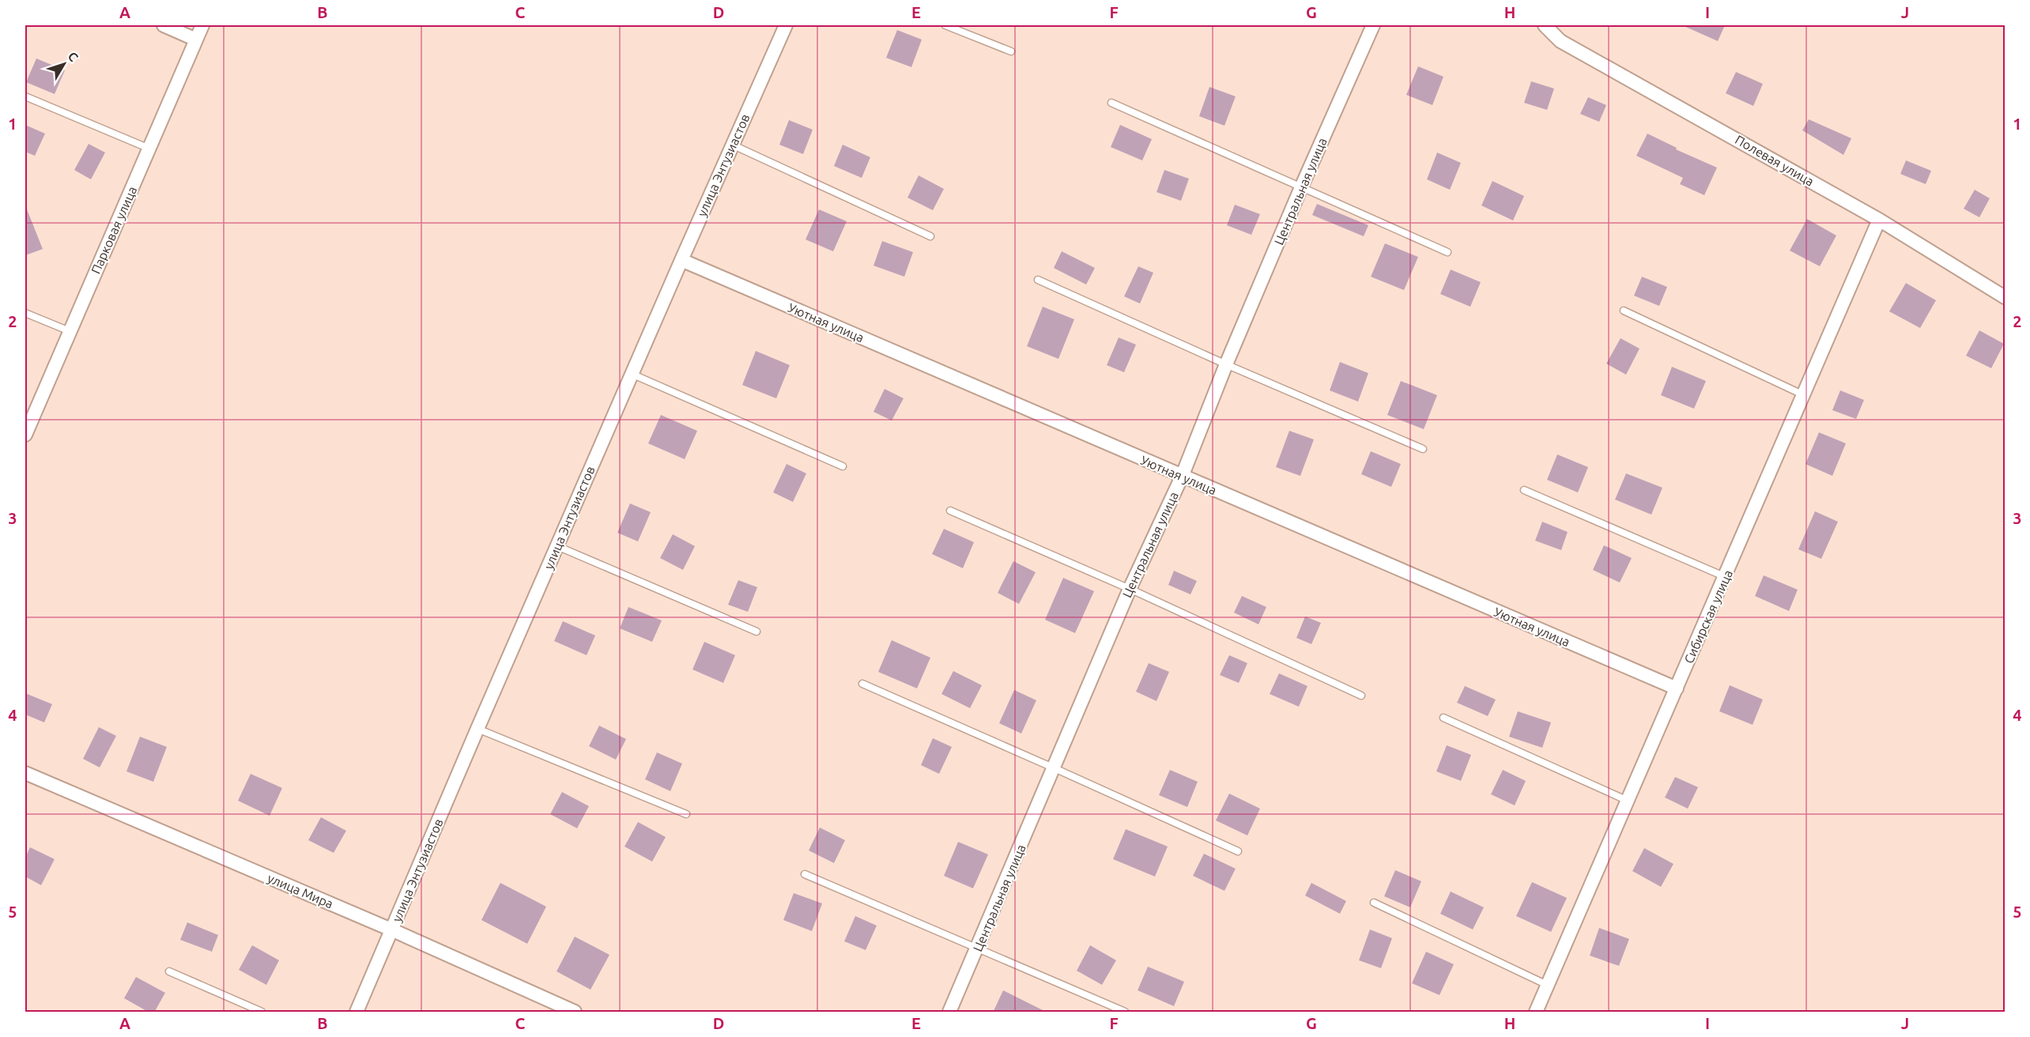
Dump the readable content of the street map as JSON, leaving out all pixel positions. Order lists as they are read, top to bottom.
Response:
{
  "streets": {
    "street": [
      "Полевая улица",
      "улица Энтузиастов",
      "Центральная улица",
      "Парковая улица",
      "Уютная улица",
      "Сибирская улица",
      "улица Мира"
    ]
  },
  "crossings": [
    ["Полевая улица", "Сибирская улица"],
    ["улица Энтузиастов", "Уютная улица"],
    ["улица Энтузиастов", "улица Мира"],
    ["Центральная улица", "Уютная улица"],
    ["Уютная улица", "Сибирская улица"]
  ],
  "north": "top right",
  "grid": {
    "columns": [
      "A",
      "B",
      "C",
      "D",
      "E",
      "F",
      "G",
      "H",
      "I",
      "J"
    ],
    "rows": [
      "1",
      "2",
      "3",
      "4",
      "5"
    ]
  }
}
